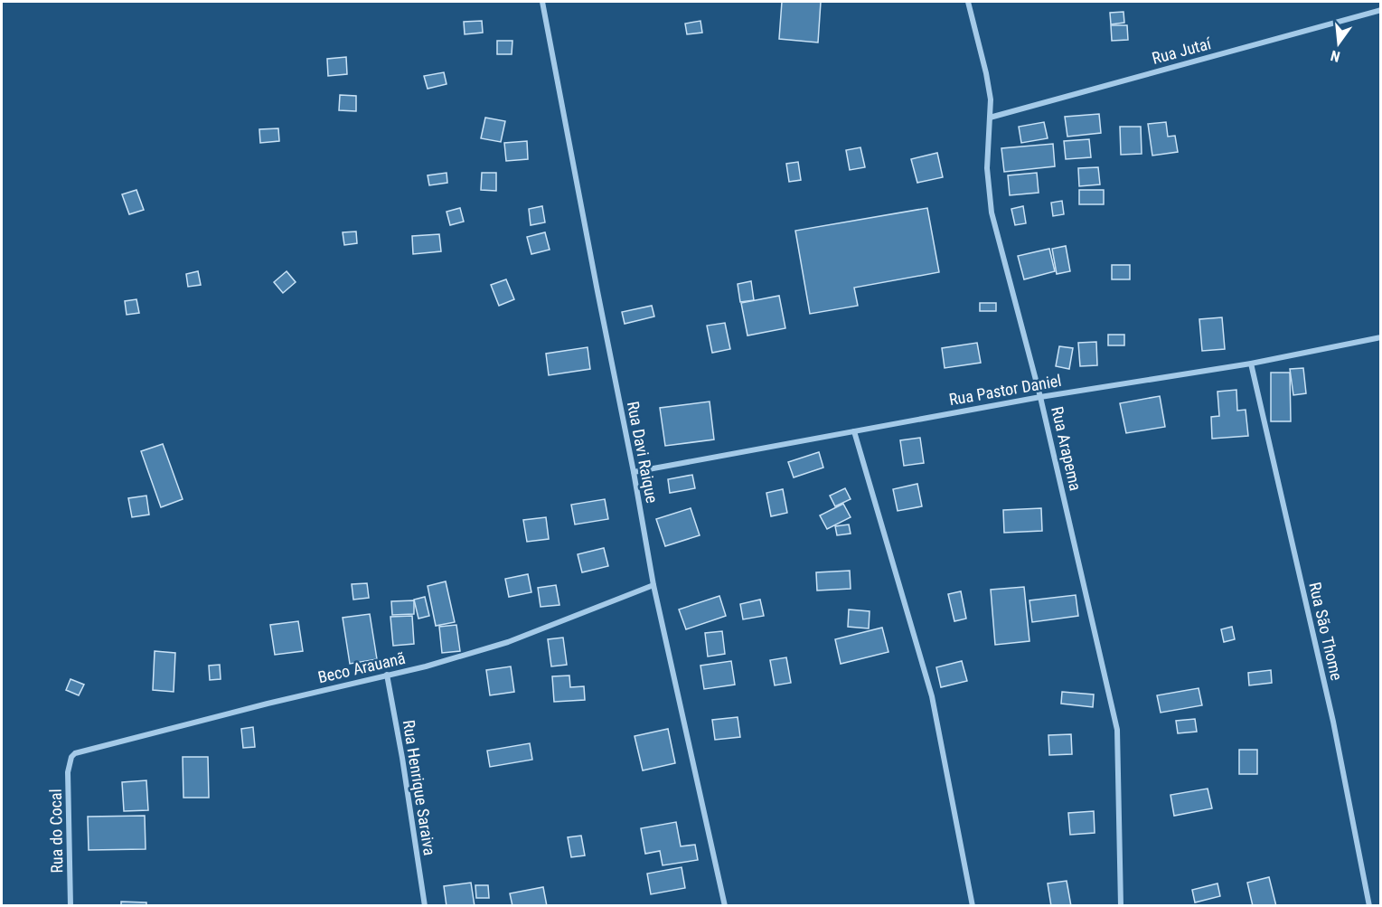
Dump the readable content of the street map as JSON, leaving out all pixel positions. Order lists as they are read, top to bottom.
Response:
{
  "streets": {
    "street": [
      "Rua Jutaí",
      "Rua Pastor Daniel",
      "Rua Arapema",
      "Rua Davi Raique",
      "Rua São Thome",
      "Beco Arauanã",
      "Rua Henrique Saraiva",
      "Rua do Cocal"
    ]
  },
  "crossings": [
    ["Rua Jutaí", "Rua Arapema"],
    ["Rua Pastor Daniel", "Rua Arapema"],
    ["Rua Pastor Daniel", "Rua Davi Raique"],
    ["Rua Pastor Daniel", "Rua São Thome"],
    ["Rua Davi Raique", "Beco Arauanã"],
    ["Beco Arauanã", "Rua Henrique Saraiva"],
    ["Beco Arauanã", "Rua do Cocal"]
  ],
  "north": "bottom"
}
